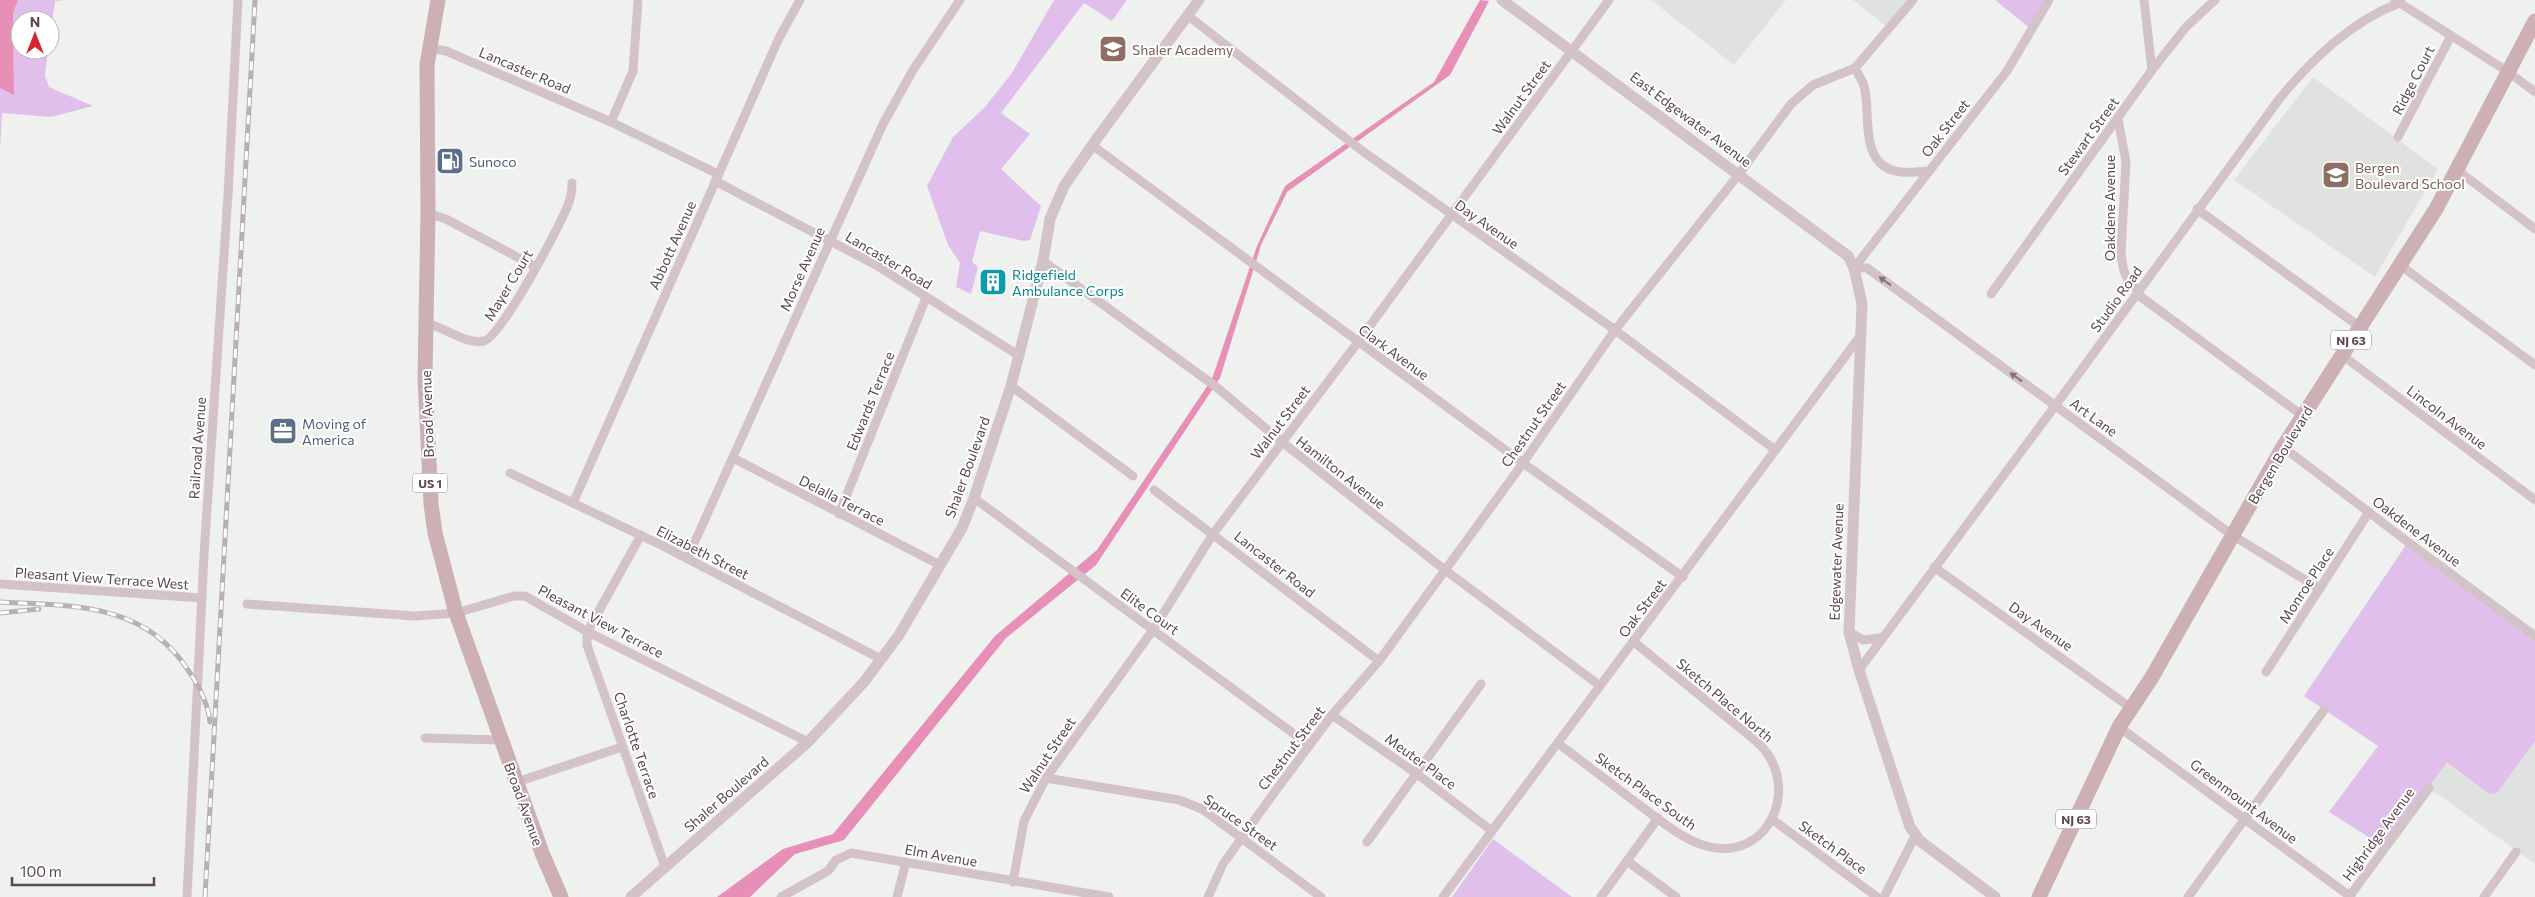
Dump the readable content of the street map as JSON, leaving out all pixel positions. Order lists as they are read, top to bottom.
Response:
{
  "streets": {
    "main road": [
      "NJ 63",
      "Broad Avenue",
      "Bergen Boulevard",
      "US 1"
    ],
    "street": [
      "Lancaster Road",
      "Ridge Court",
      "Walnut Street",
      "East Edgewater Avenue",
      "Oak Street",
      "Stewart Street",
      "Oakdene Avenue",
      "Day Avenue",
      "Abbott Avenue",
      "Morse Avenue",
      "Mayer Court",
      "Studio Road",
      "Clark Avenue",
      "Edwards Terrace",
      "Art Lane",
      "Lincoln Avenue",
      "Chestnut Street",
      "Railroad Avenue",
      "Shaler Boulevard",
      "Hamilton Avenue",
      "Delalla Terrace",
      "Elizabeth Street",
      "Edgewater Avenue",
      "Pleasant View Terrace West",
      "Monroe Place",
      "Elite Court",
      "Pleasant View Terrace",
      "Sketch Place North",
      "Charlotte Terrace",
      "Meuter Place",
      "Sketch Place South",
      "Greenmount Avenue",
      "Spruce Street",
      "Highridge Avenue",
      "Sketch Place",
      "Elm Avenue"
    ]
  },
  "crossings": [
    ["Lancaster Road", "Walnut Street"],
    ["Lancaster Road", "Abbott Avenue"],
    ["Lancaster Road", "Morse Avenue"],
    ["Lancaster Road", "Edwards Terrace"],
    ["Lancaster Road", "Broad Avenue"],
    ["Lancaster Road", "Chestnut Street"],
    ["Lancaster Road", "Shaler Boulevard"],
    ["Walnut Street", "East Edgewater Avenue"],
    ["Walnut Street", "Day Avenue"],
    ["Walnut Street", "Clark Avenue"],
    ["Walnut Street", "Hamilton Avenue"],
    ["Walnut Street", "Elite Court"],
    ["Walnut Street", "Spruce Street"],
    ["Walnut Street", "Elm Avenue"],
    ["East Edgewater Avenue", "Oak Street"],
    ["East Edgewater Avenue", "Art Lane"],
    ["East Edgewater Avenue", "Chestnut Street"],
    ["East Edgewater Avenue", "Edgewater Avenue"],
    ["Oak Street", "Day Avenue"],
    ["Oak Street", "Clark Avenue"],
    ["Oak Street", "Art Lane"],
    ["Oak Street", "Hamilton Avenue"],
    ["Oak Street", "Edgewater Avenue"],
    ["Oak Street", "Sketch Place North"],
    ["Oak Street", "Meuter Place"],
    ["Oak Street", "Sketch Place South"],
    ["Stewart Street", "Oakdene Avenue"],
    ["Oakdene Avenue", "Studio Road"],
    ["Oakdene Avenue", "Bergen Boulevard"],
    ["Oakdene Avenue", "Monroe Place"],
    ["Day Avenue", "Studio Road"],
    ["Day Avenue", "Chestnut Street"],
    ["Day Avenue", "Bergen Boulevard"],
    ["Day Avenue", "Shaler Boulevard"],
    ["Abbott Avenue", "Elizabeth Street"],
    ["Morse Avenue", "Delalla Terrace"],
    ["Morse Avenue", "Elizabeth Street"],
    ["Mayer Court", "Broad Avenue"],
    ["Studio Road", "Art Lane"],
    ["Studio Road", "Edgewater Avenue"],
    ["Clark Avenue", "Chestnut Street"],
    ["Clark Avenue", "Shaler Boulevard"],
    ["Edwards Terrace", "Delalla Terrace"],
    ["Broad Avenue", "Pleasant View Terrace"],
    ["Art Lane", "Bergen Boulevard"],
    ["Art Lane", "Edgewater Avenue"],
    ["Art Lane", "Monroe Place"],
    ["Lincoln Avenue", "Bergen Boulevard"],
    ["Chestnut Street", "Hamilton Avenue"],
    ["Chestnut Street", "Elite Court"],
    ["Chestnut Street", "Meuter Place"],
    ["Chestnut Street", "Spruce Street"],
    ["Railroad Avenue", "Pleasant View Terrace West"],
    ["Bergen Boulevard", "Greenmount Avenue"],
    ["Shaler Boulevard", "Hamilton Avenue"],
    ["Shaler Boulevard", "Delalla Terrace"],
    ["Shaler Boulevard", "Elizabeth Street"],
    ["Shaler Boulevard", "Elite Court"],
    ["Shaler Boulevard", "Pleasant View Terrace"],
    ["Shaler Boulevard", "Charlotte Terrace"],
    ["Pleasant View Terrace", "Charlotte Terrace"],
    ["Sketch Place North", "Sketch Place South"],
    ["Sketch Place North", "Sketch Place"],
    ["Sketch Place South", "Sketch Place"],
    ["Greenmount Avenue", "Highridge Avenue"]
  ],
  "one_way": ["Art Lane"],
  "places": {
    "school or university": ["Shaler Academy", "Bergen Boulevard School"],
    "fuel station": ["Sunoco"],
    "building": ["Ridgefield Ambulance Corps"],
    "office": ["Moving of America"]
  },
  "scale_bar": "100 m",
  "north": "top"
}
